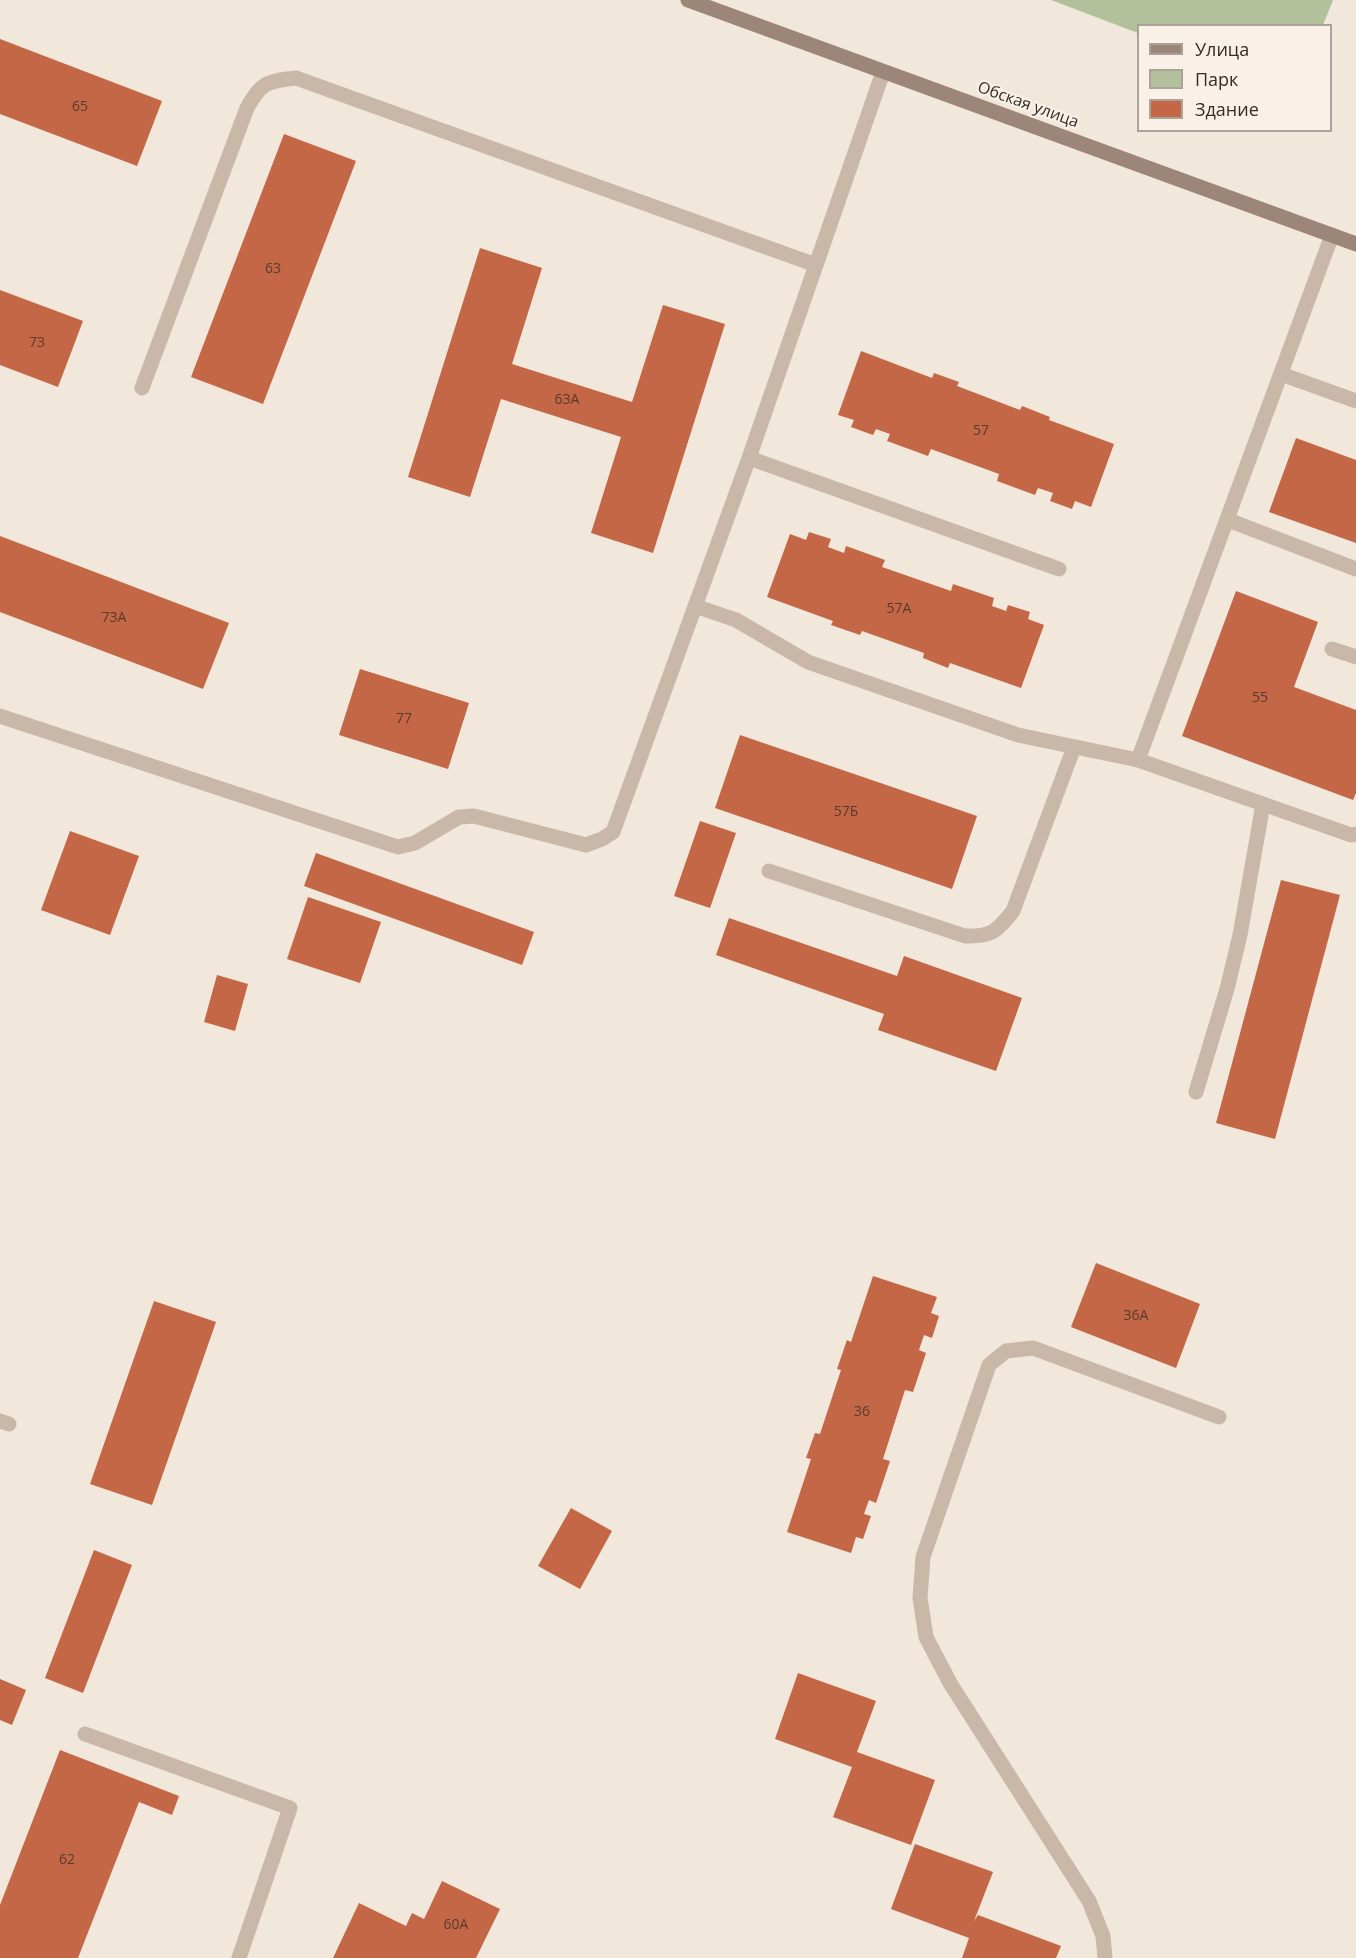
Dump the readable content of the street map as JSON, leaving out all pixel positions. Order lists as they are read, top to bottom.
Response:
{
  "streets": {
    "street": ["Обская улица"]
  },
  "house_numbers": [
    "65",
    "63",
    "73",
    "63А",
    "57",
    "57А",
    "73А",
    "55",
    "77",
    "57Б",
    "36А",
    "36",
    "62",
    "60А"
  ],
  "legend": ["Улица", "Парк", "Здание"]
}
